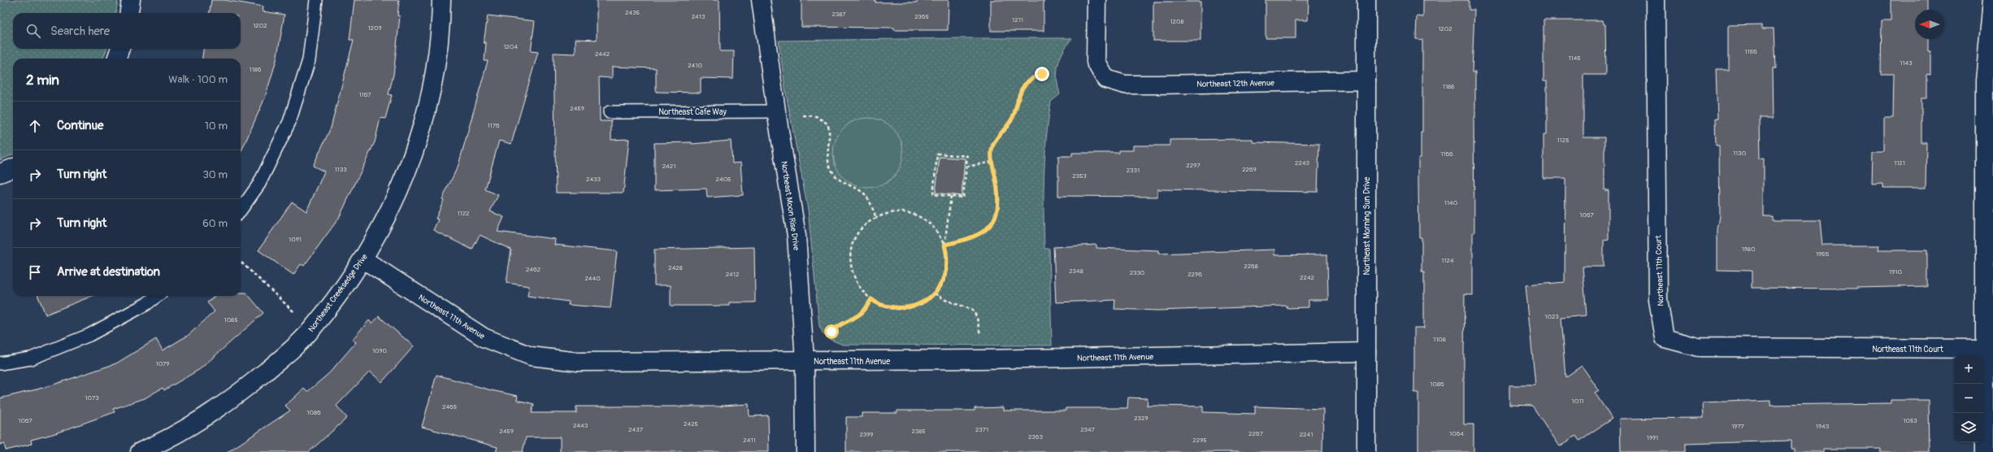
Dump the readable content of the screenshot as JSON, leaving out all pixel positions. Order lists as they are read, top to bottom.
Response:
{
  "streets": {
    "street": [
      "Northeast 12th Avenue",
      "Northeast Moon Rise Drive",
      "Northeast Morning Sun Drive",
      "Northeast 11th Court",
      "Northeast Creeksedge Drive",
      "Northeast 11th Avenue"
    ],
    "lane": ["Northeast Cafe Way"]
  },
  "crossings": [
    ["Northeast 12th Avenue", "Northeast Morning Sun Drive"],
    ["Northeast Cafe Way", "Northeast Moon Rise Drive"],
    ["Northeast Moon Rise Drive", "Northeast 11th Avenue"],
    ["Northeast Morning Sun Drive", "Northeast 11th Avenue"],
    ["Northeast Creeksedge Drive", "Northeast 11th Avenue"]
  ],
  "house_numbers": [
    "2435",
    "2387",
    "2413",
    "2365",
    "1211",
    "1208",
    "1202",
    "1209",
    "1202",
    "1204",
    "1156",
    "2442",
    "1145",
    "1143",
    "2410",
    "1186",
    "1188",
    "1167",
    "2459",
    "1176",
    "1125",
    "1130",
    "1166",
    "2243",
    "1121",
    "2297",
    "2421",
    "1133",
    "2269",
    "2331",
    "2353",
    "2433",
    "2405",
    "1140",
    "1122",
    "1067",
    "1091",
    "1980",
    "1956",
    "1124",
    "2268",
    "2428",
    "2462",
    "2348",
    "1910",
    "2330",
    "2412",
    "2296",
    "2242",
    "2440",
    "1023",
    "1085",
    "1108",
    "1090",
    "1079",
    "1086",
    "1073",
    "1011",
    "2465",
    "1086",
    "2329",
    "1067",
    "1053",
    "2425",
    "2443",
    "1977",
    "1943",
    "2437",
    "2371",
    "2347",
    "2459",
    "2385",
    "2267",
    "1064",
    "2399",
    "2241",
    "2363",
    "1991",
    "2411",
    "2295"
  ],
  "north": "left",
  "page": {
    "search": "Search here",
    "heading": ["2 min", "Walk · 100 m"],
    "list": [
      ["Continue", "10 m"],
      ["Turn right", "30 m"],
      ["Turn right", "60 m"],
      "Arrive at destination"
    ],
    "map_buttons": ["+", "−"]
  }
}
